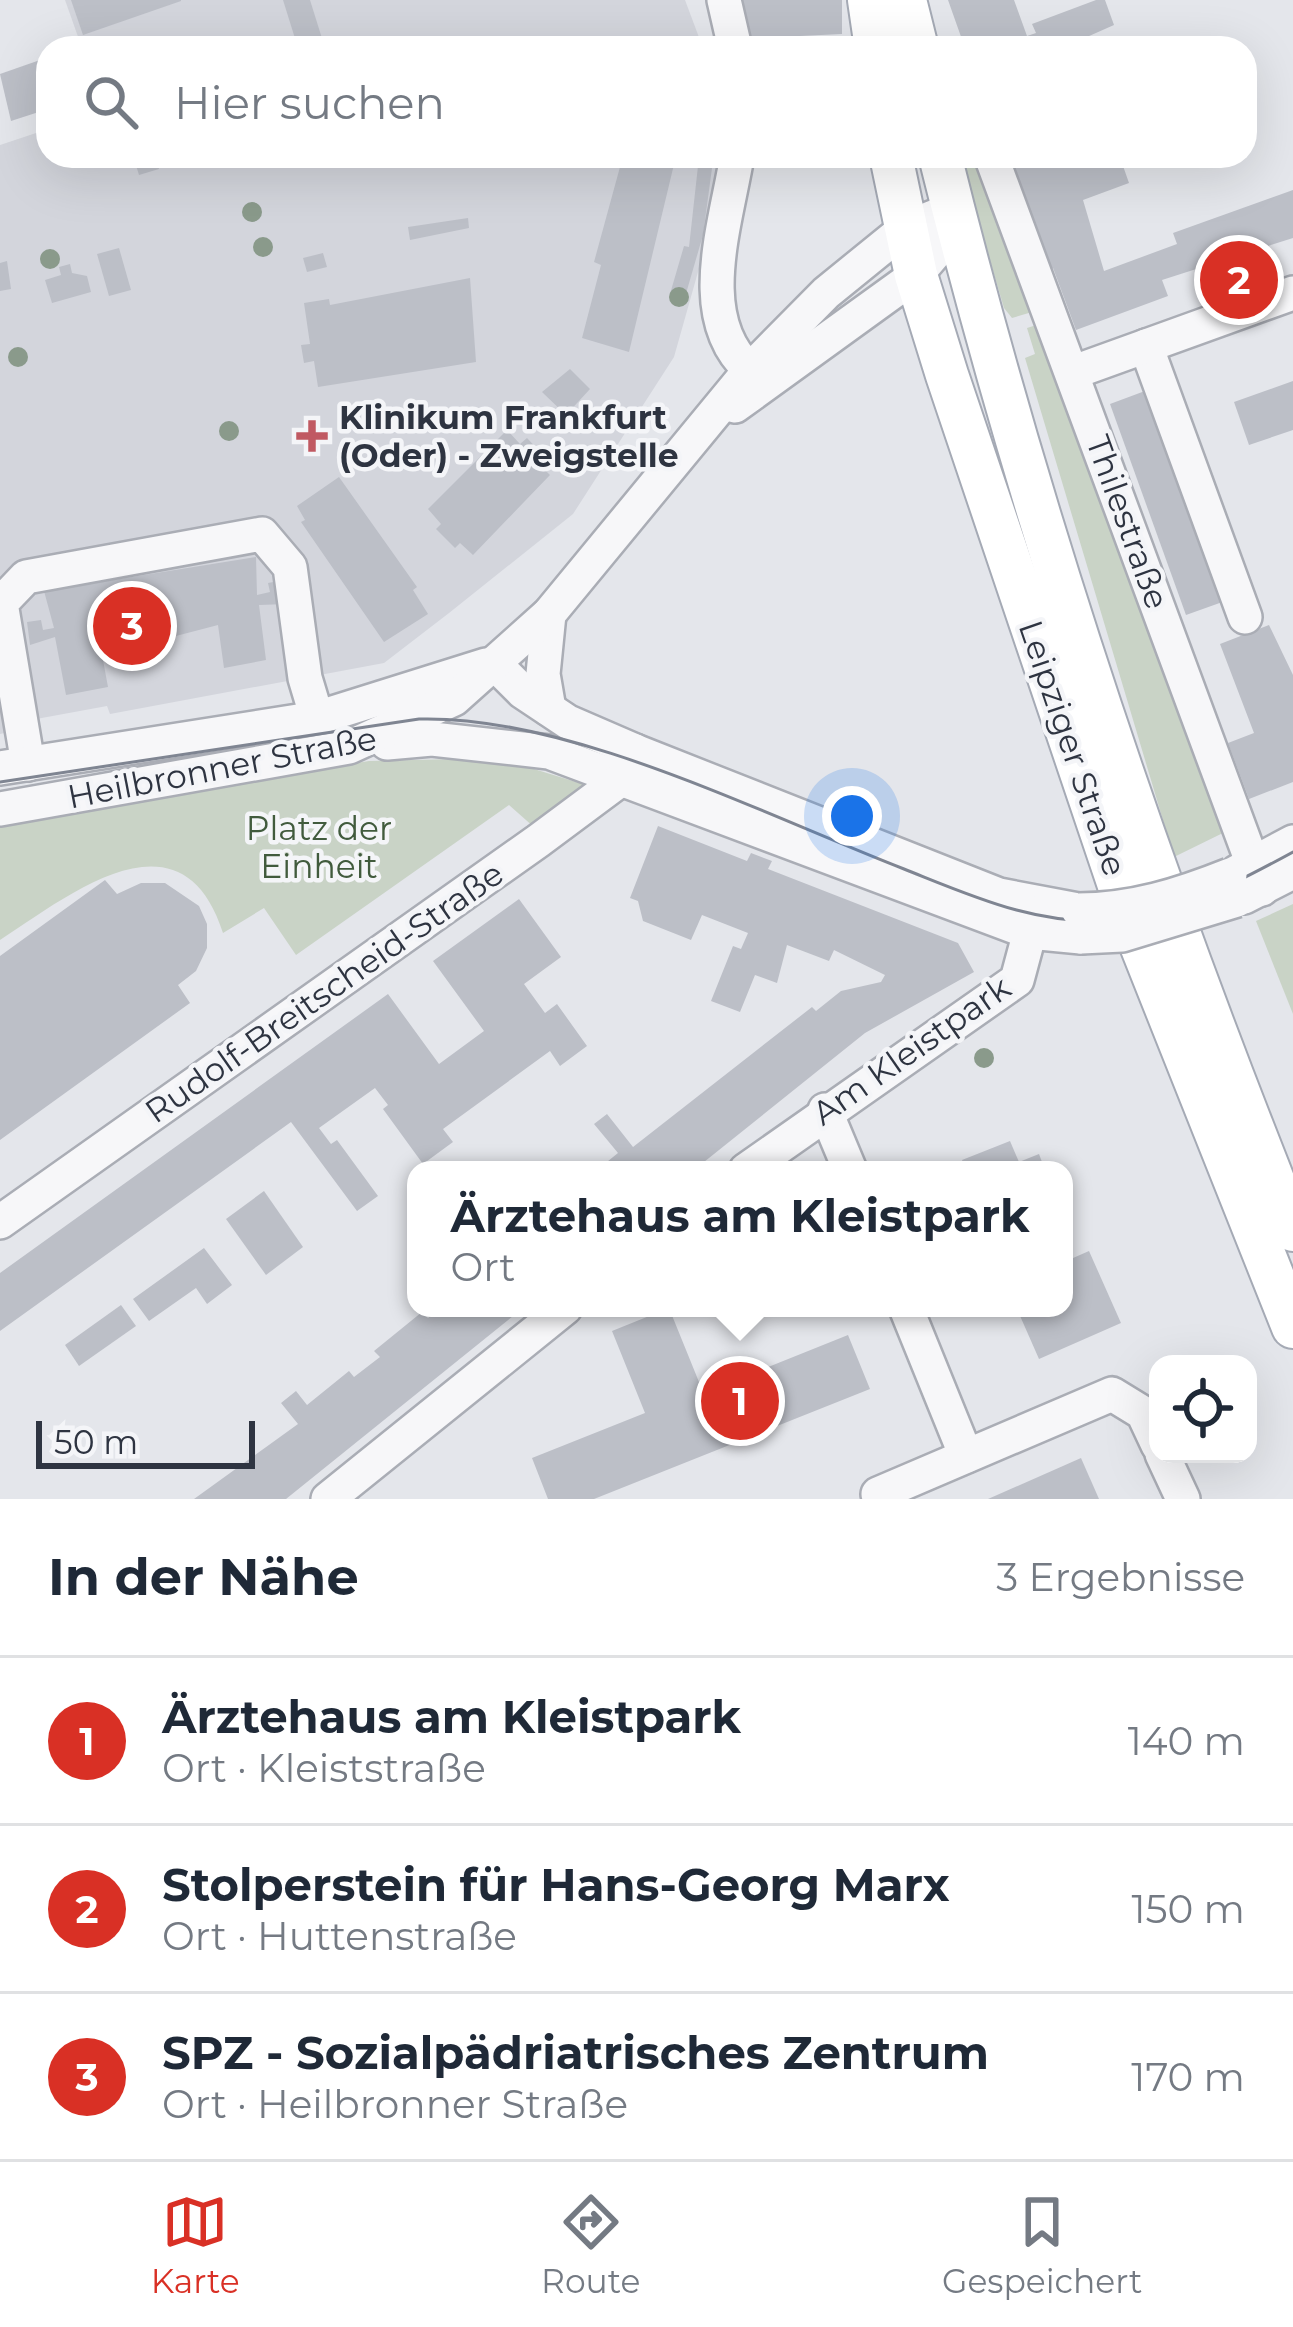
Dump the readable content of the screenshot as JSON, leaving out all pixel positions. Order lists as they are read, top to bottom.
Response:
{
  "streets": {
    "main road": ["Leipziger Straße"],
    "street": [
      "Thilestraße",
      "Heilbronner Straße",
      "Rudolf-Breitscheid-Straße",
      "Am Kleistpark"
    ]
  },
  "crossings": [
    ["Leipziger Straße", "Heilbronner Straße"]
  ],
  "parks": ["Platz der Einheit"],
  "places": {
    "health": ["Klinikum Frankfurt (Oder) - Zweigstelle"]
  },
  "scale_bar": "50 m",
  "page": {
    "search": "Hier suchen",
    "pins": ["2", "3", "1"],
    "popup": ["Ärztehaus am Kleistpark", "Ort"],
    "scale": "50 m",
    "heading": ["In der Nähe", "3 Ergebnisse"],
    "list": [
      {
        "mark": "1",
        "name": "Ärztehaus am Kleistpark",
        "note": "Ort · Kleiststraße",
        "value": "140 m"
      },
      {
        "mark": "2",
        "name": "Stolperstein für Hans-Georg Marx",
        "note": "Ort · Huttenstraße",
        "value": "150 m"
      },
      {
        "mark": "3",
        "name": "SPZ - Sozialpädriatrisches Zentrum",
        "note": "Ort · Heilbronner Straße",
        "value": "170 m"
      }
    ],
    "nav": ["Karte", "Route", "Gespeichert"]
  }
}
